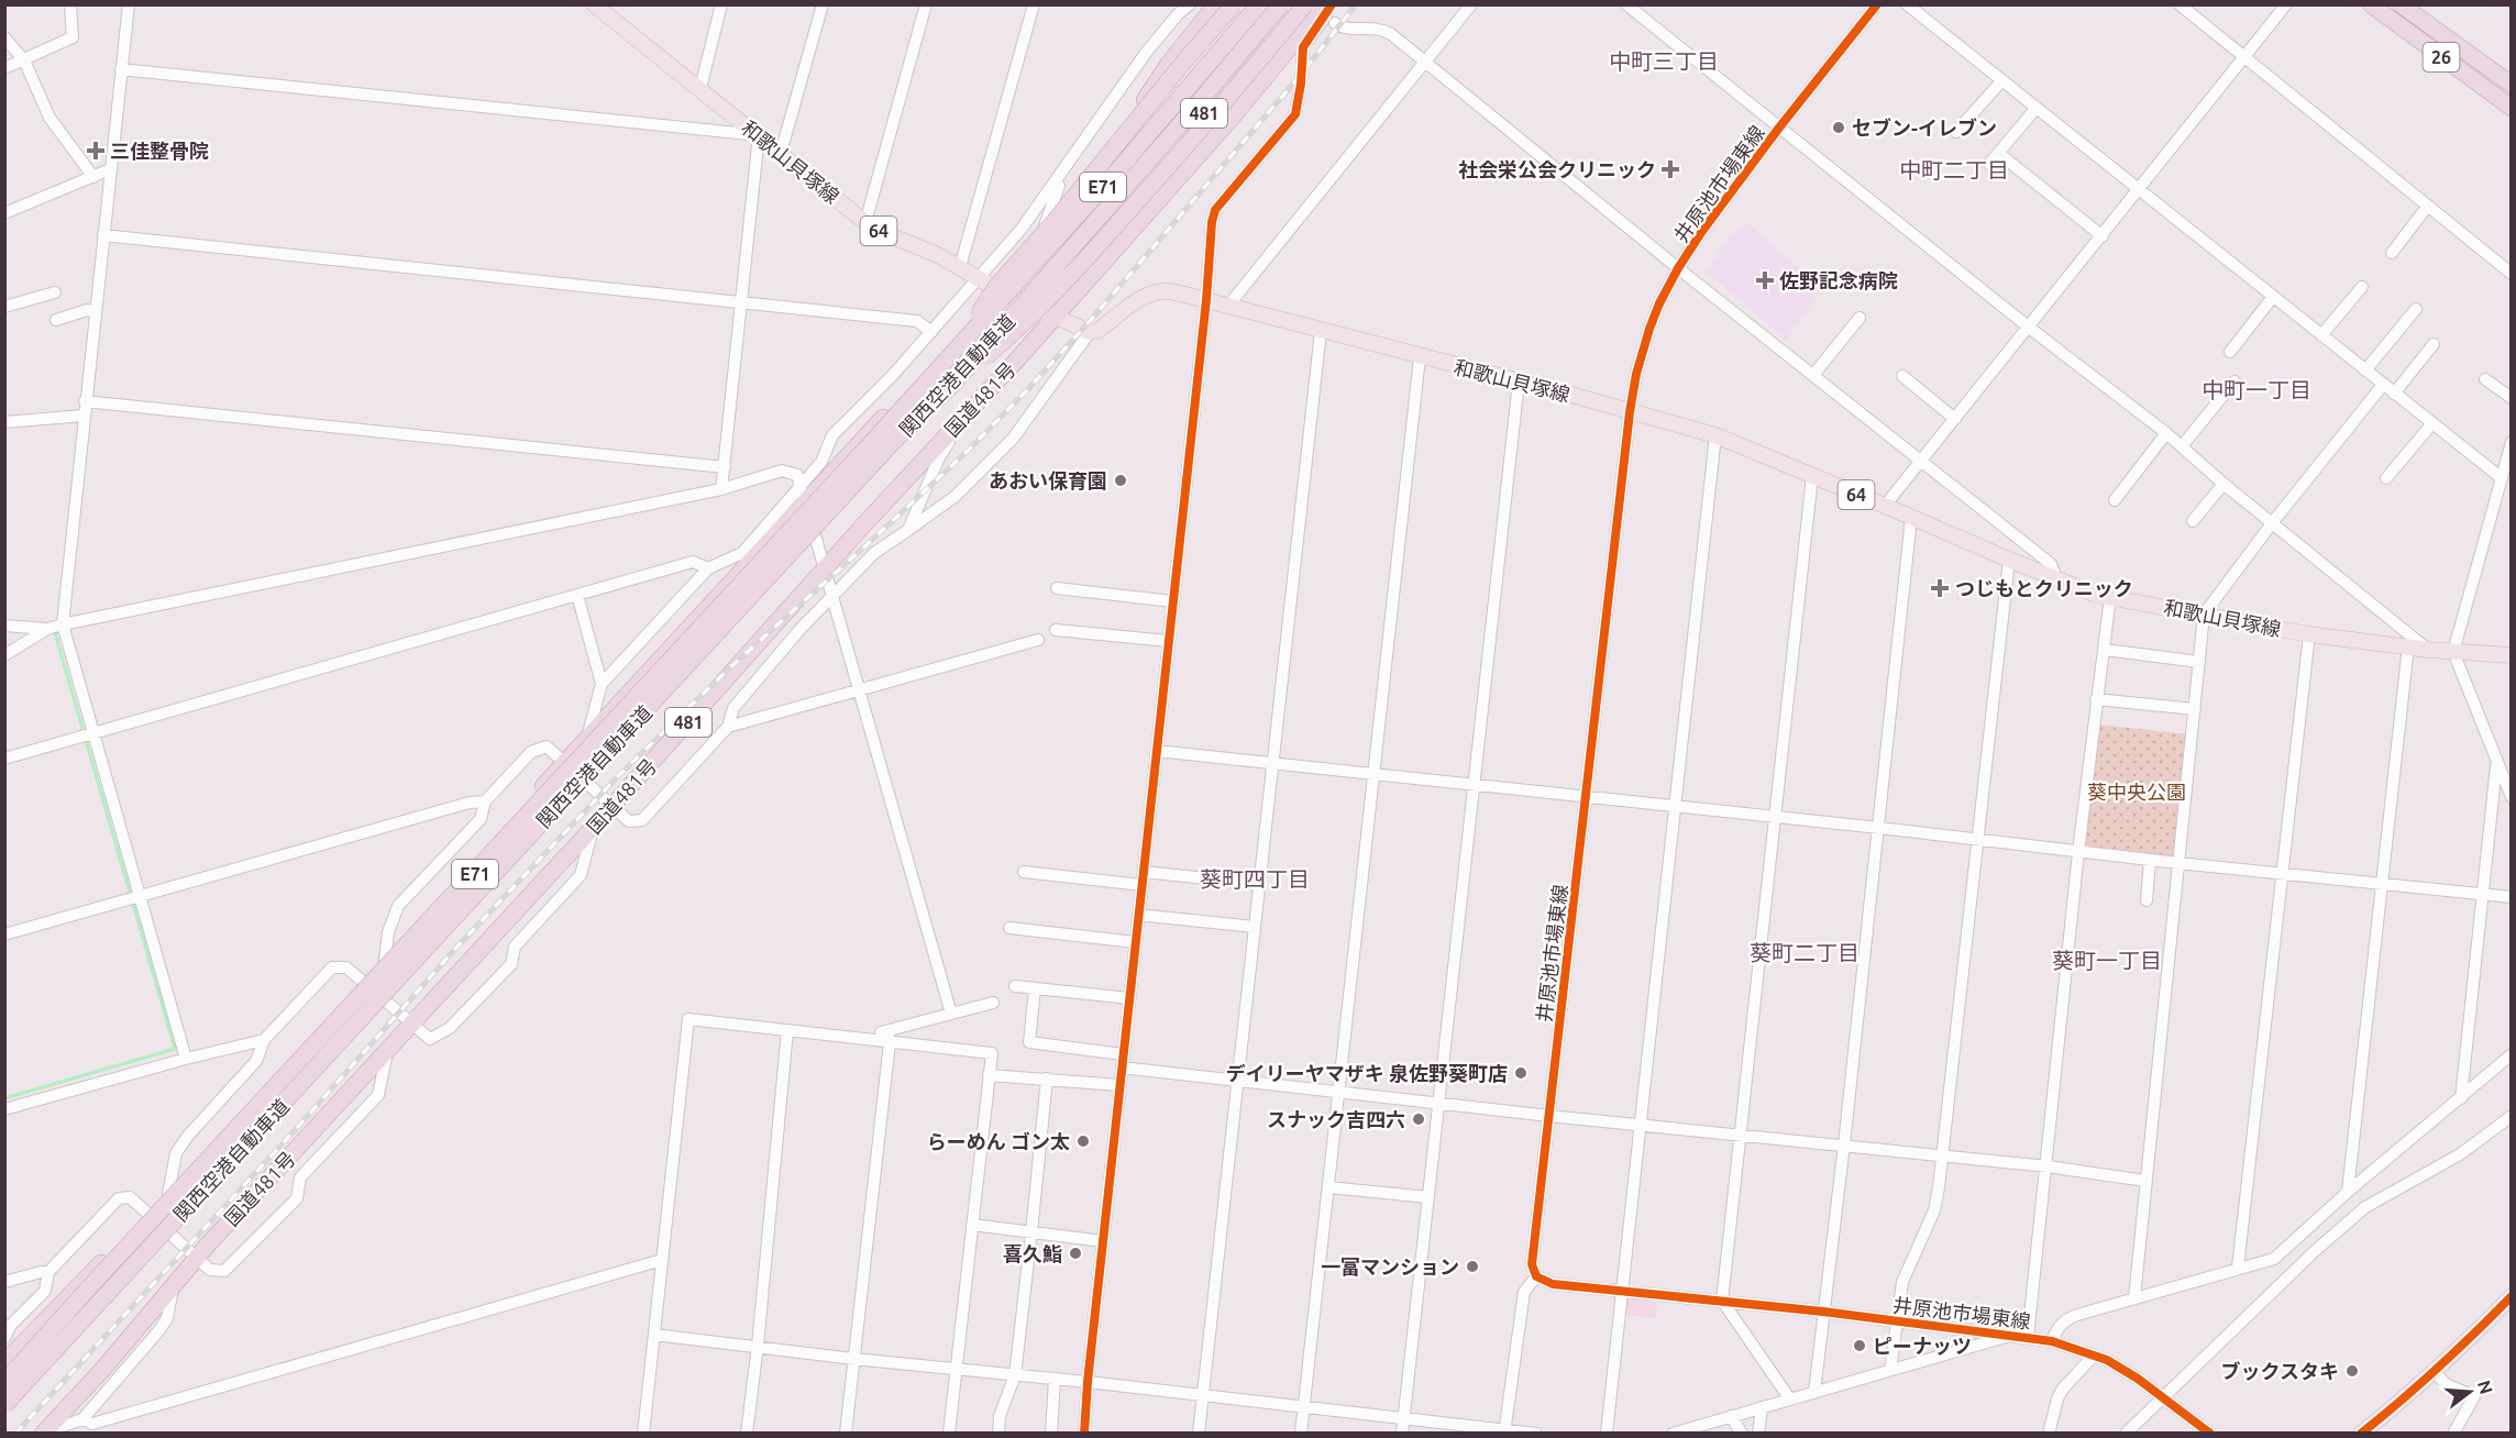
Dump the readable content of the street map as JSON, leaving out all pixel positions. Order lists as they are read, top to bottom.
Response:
{
  "streets": {
    "highway": [
      "26",
      "481",
      "E71",
      "関西空港自動車道",
      "国道481号"
    ],
    "main road": ["和歌山貝塚線", "64"],
    "street": ["井原池市場東線"]
  },
  "crossings": [
    ["481", "和歌山貝塚線"],
    ["481", "国道481号"],
    ["和歌山貝塚線", "井原池市場東線"],
    ["和歌山貝塚線", "国道481号"]
  ],
  "districts": [
    "中町三丁目",
    "中町二丁目",
    "中町一丁目",
    "葵町四丁目",
    "葵町二丁目",
    "葵町一丁目"
  ],
  "parks": ["葵中央公園"],
  "places": {
    "other": [
      "セブン-イレブン",
      "あおい保育園",
      "デイリーヤマザキ 泉佐野葵町店",
      "スナック吉四六",
      "らーめん ゴン太",
      "喜久鮨",
      "一富マンション",
      "ピーナッツ",
      "ブックスタキ"
    ],
    "health": [
      "三佳整骨院",
      "社会栄公会クリニック",
      "佐野記念病院",
      "つじもとクリニック"
    ]
  },
  "north": "right"
}
